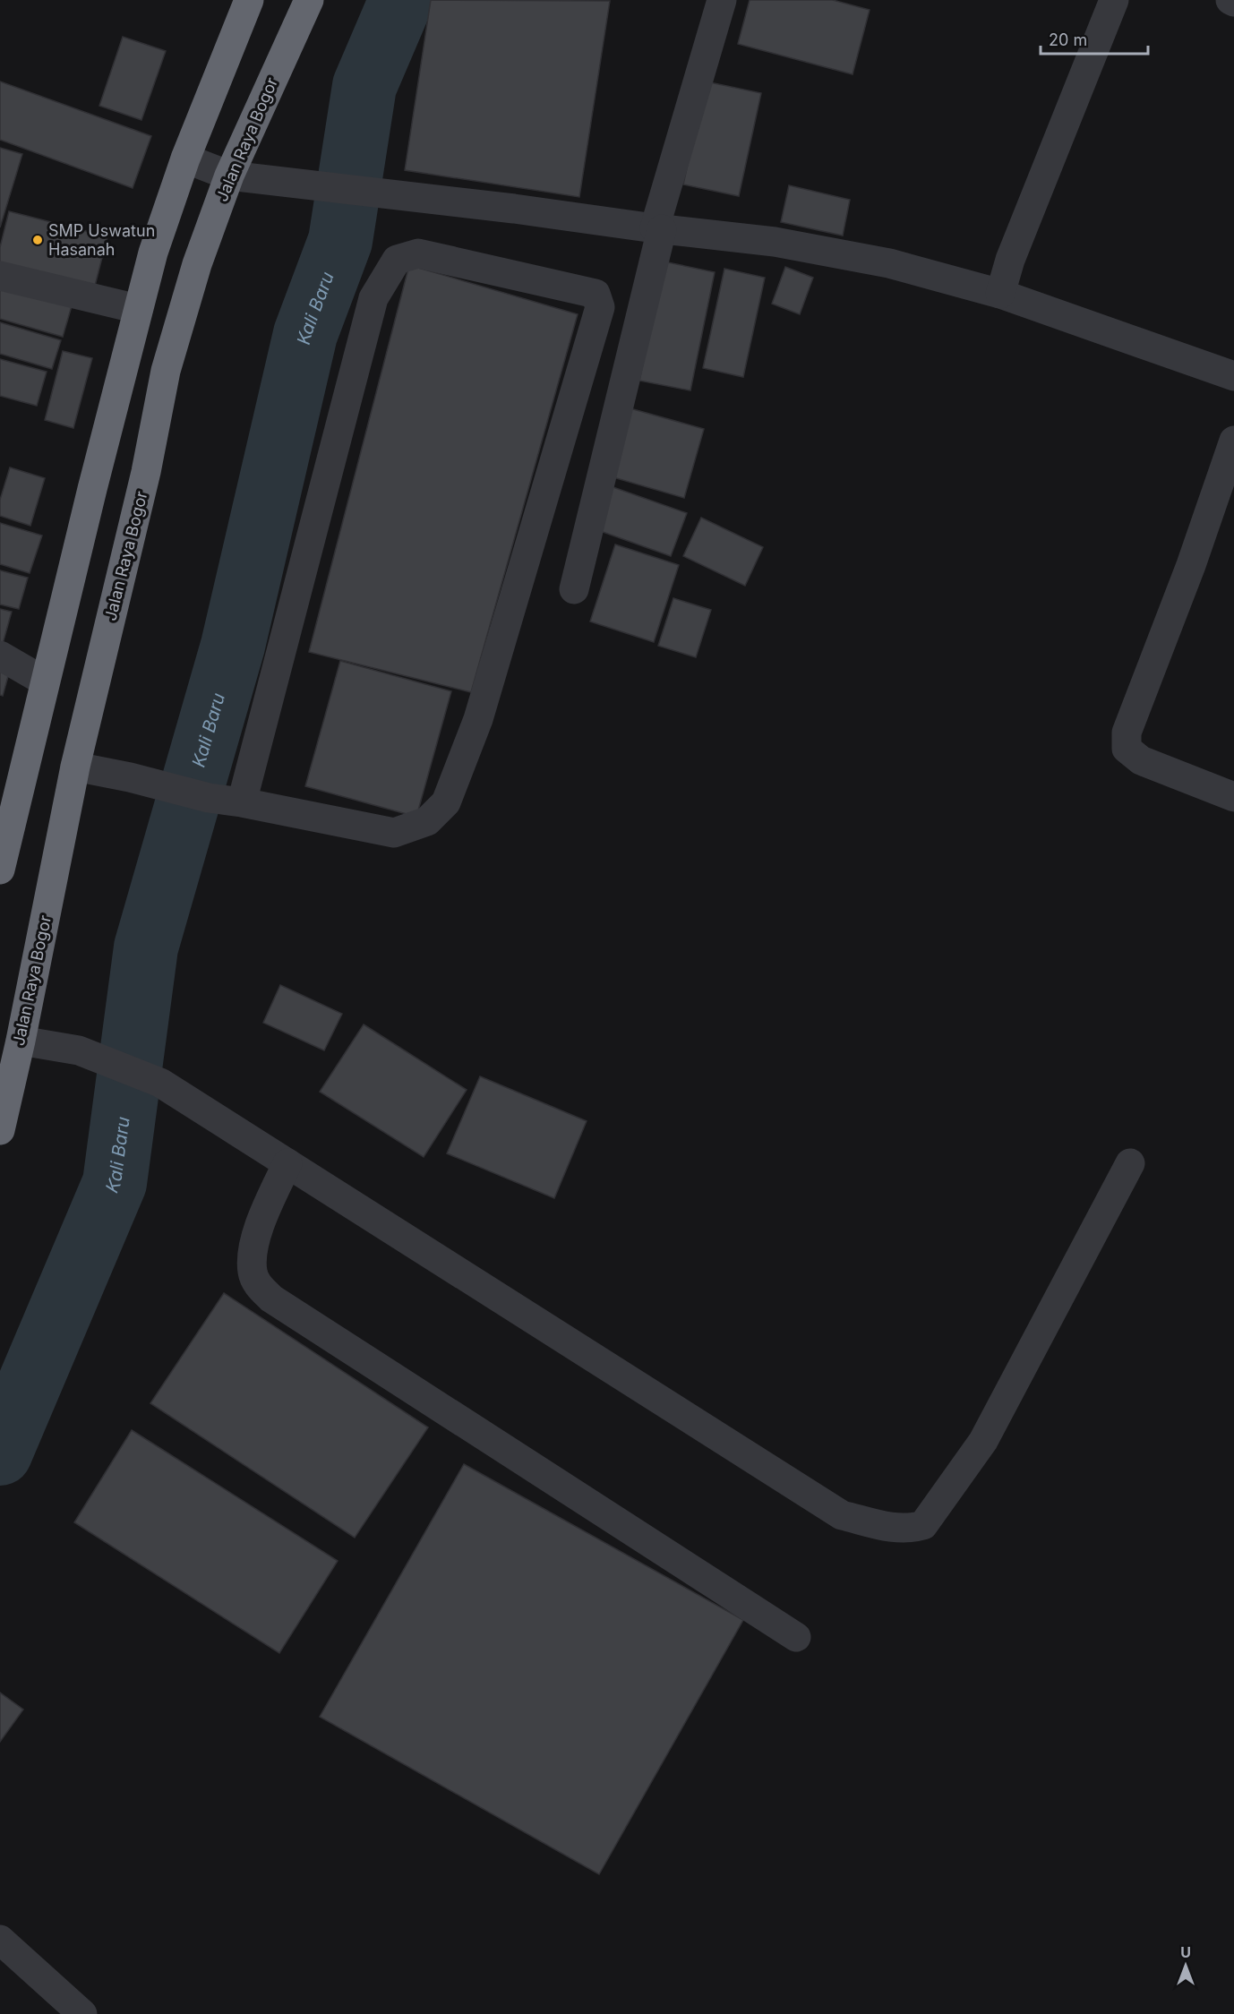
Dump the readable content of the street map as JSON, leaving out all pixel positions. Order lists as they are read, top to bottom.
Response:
{
  "streets": {
    "highway": ["Jalan Raya Bogor"]
  },
  "water": ["Kali Baru"],
  "places": ["SMP Uswatun Hasanah"],
  "scale_bar": "20 m",
  "north": "top"
}
